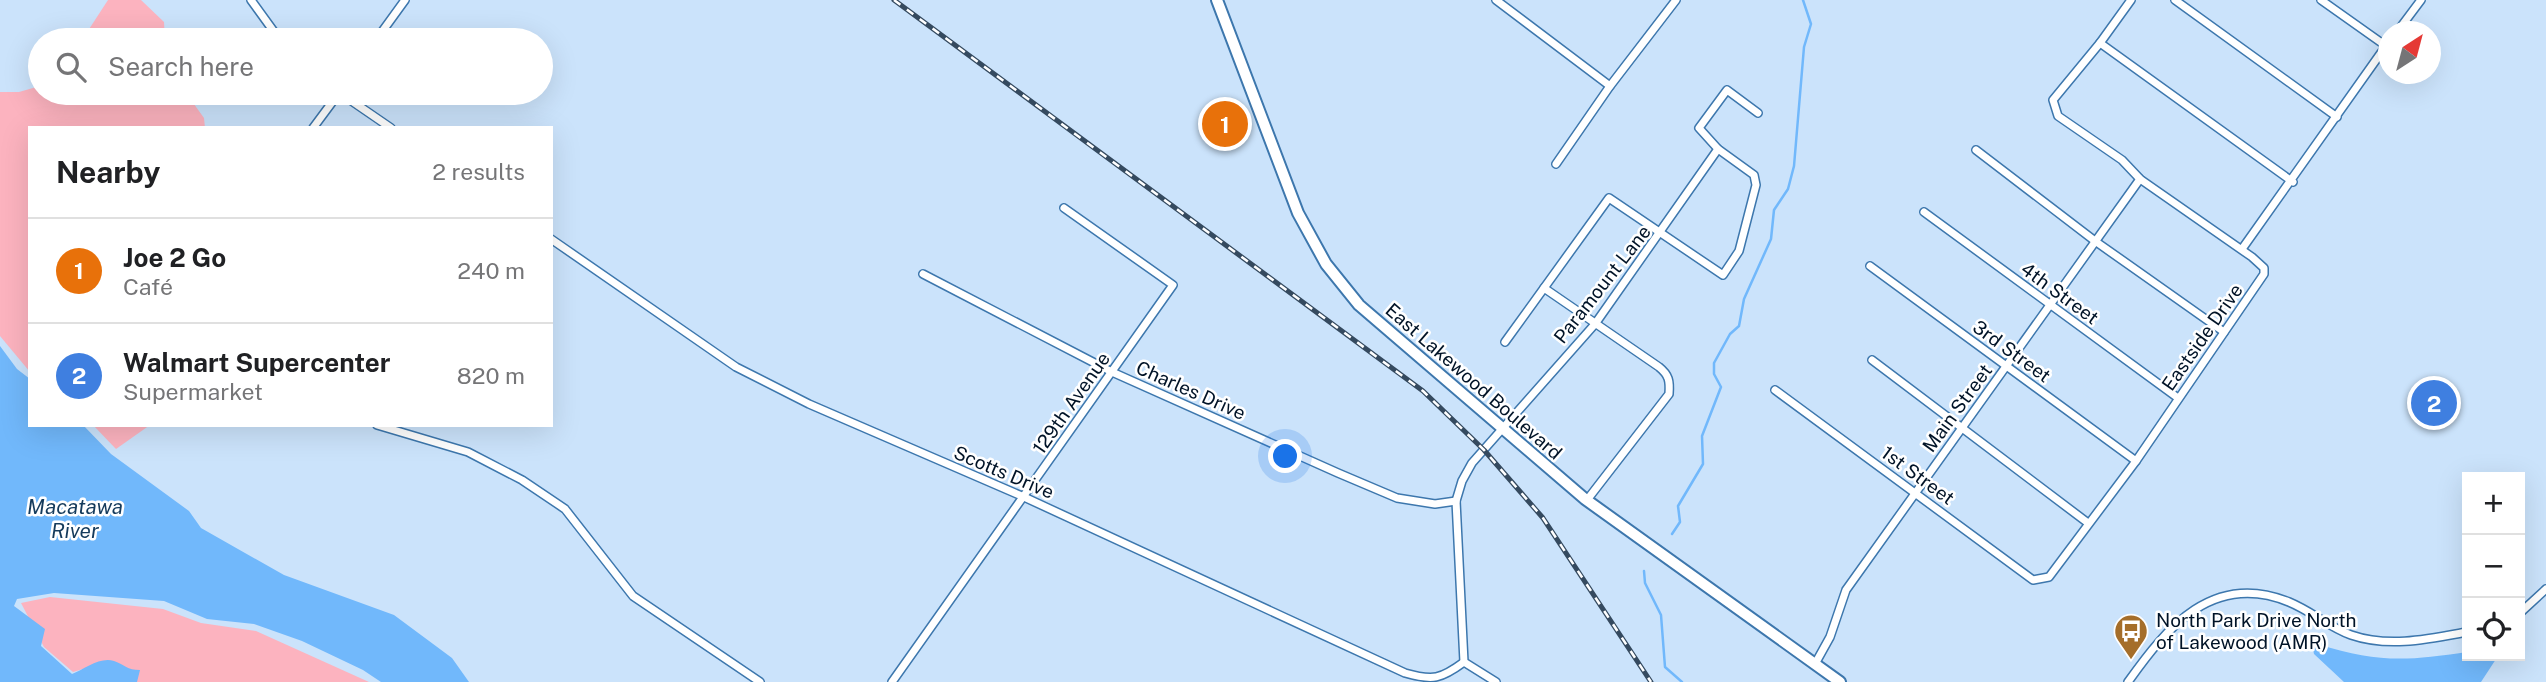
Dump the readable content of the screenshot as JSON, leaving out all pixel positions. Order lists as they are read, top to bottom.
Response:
{
  "streets": {
    "main road": ["East Lakewood Boulevard"],
    "street": [
      "Paramount Lane",
      "4th Street",
      "Eastside Drive",
      "3rd Street",
      "Charles Drive",
      "129th Avenue",
      "Main Street",
      "Scotts Drive",
      "1st Street"
    ]
  },
  "crossings": [
    ["Paramount Lane", "East Lakewood Boulevard"],
    ["Paramount Lane", "Charles Drive"],
    ["4th Street", "Eastside Drive"],
    ["4th Street", "Main Street"],
    ["Eastside Drive", "3rd Street"],
    ["Eastside Drive", "1st Street"],
    ["3rd Street", "Main Street"],
    ["East Lakewood Boulevard", "Main Street"],
    ["Charles Drive", "129th Avenue"],
    ["129th Avenue", "Scotts Drive"],
    ["Main Street", "1st Street"]
  ],
  "water": ["Macatawa River"],
  "places": {
    "bus stop": ["North Park Drive North of Lakewood (AMR)"]
  },
  "north": "top right",
  "page": {
    "search": "Search here",
    "pins": ["1", "2"],
    "heading": ["Nearby", "2 results"],
    "list": [
      {
        "mark": "1",
        "name": "Joe 2 Go",
        "note": "Café",
        "value": "240 m"
      },
      {
        "mark": "2",
        "name": "Walmart Supercenter",
        "note": "Supermarket",
        "value": "820 m"
      }
    ],
    "map_buttons": ["+", "−"]
  }
}
